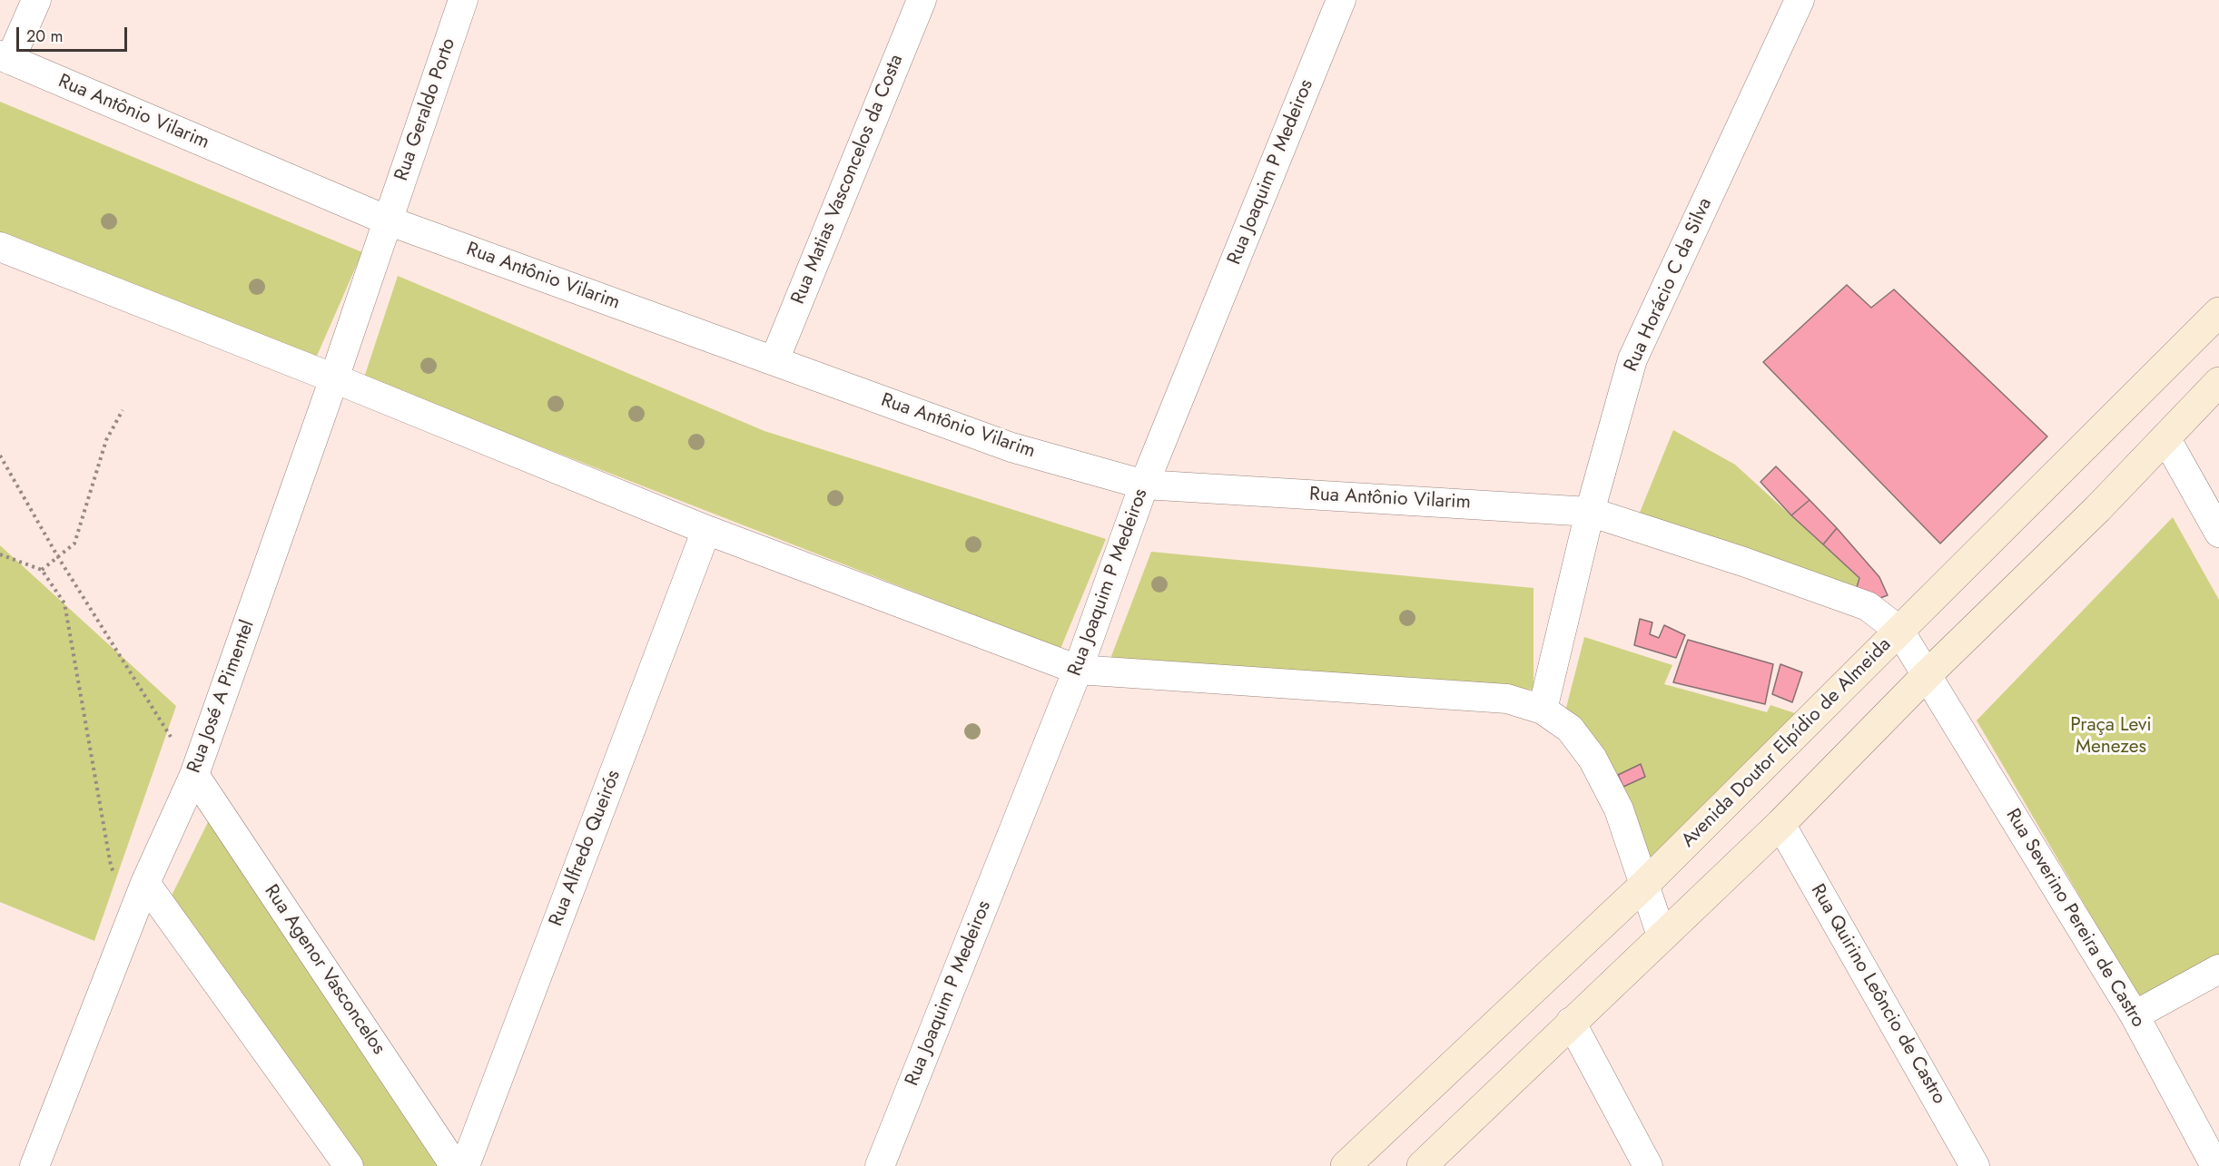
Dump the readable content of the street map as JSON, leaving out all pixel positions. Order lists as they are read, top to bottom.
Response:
{
  "streets": {
    "main road": ["Avenida Doutor Elpídio de Almeida"],
    "street": [
      "Rua Geraldo Porto",
      "Rua Antônio Vilarim",
      "Rua Joaquim P Medeiros",
      "Rua Matias Vasconcelos da Costa",
      "Rua Horácio C da Silva",
      "Rua José A Pimentel",
      "Rua Alfredo Queirós",
      "Rua Severino Pereira de Castro",
      "Rua Agenor Vasconcelos",
      "Rua Quirino Leôncio de Castro"
    ]
  },
  "crossings": [
    ["Rua Geraldo Porto", "Rua Antônio Vilarim"],
    ["Rua Geraldo Porto", "Rua José A Pimentel"],
    ["Rua Antônio Vilarim", "Rua Joaquim P Medeiros"],
    ["Rua Antônio Vilarim", "Rua Matias Vasconcelos da Costa"],
    ["Rua Antônio Vilarim", "Rua Horácio C da Silva"],
    ["Rua Antônio Vilarim", "Rua José A Pimentel"],
    ["Rua Antônio Vilarim", "Avenida Doutor Elpídio de Almeida"],
    ["Rua Antônio Vilarim", "Rua Severino Pereira de Castro"],
    ["Rua José A Pimentel", "Rua Agenor Vasconcelos"]
  ],
  "parks": ["Praça Levi Menezes"],
  "scale_bar": "20 m"
}
